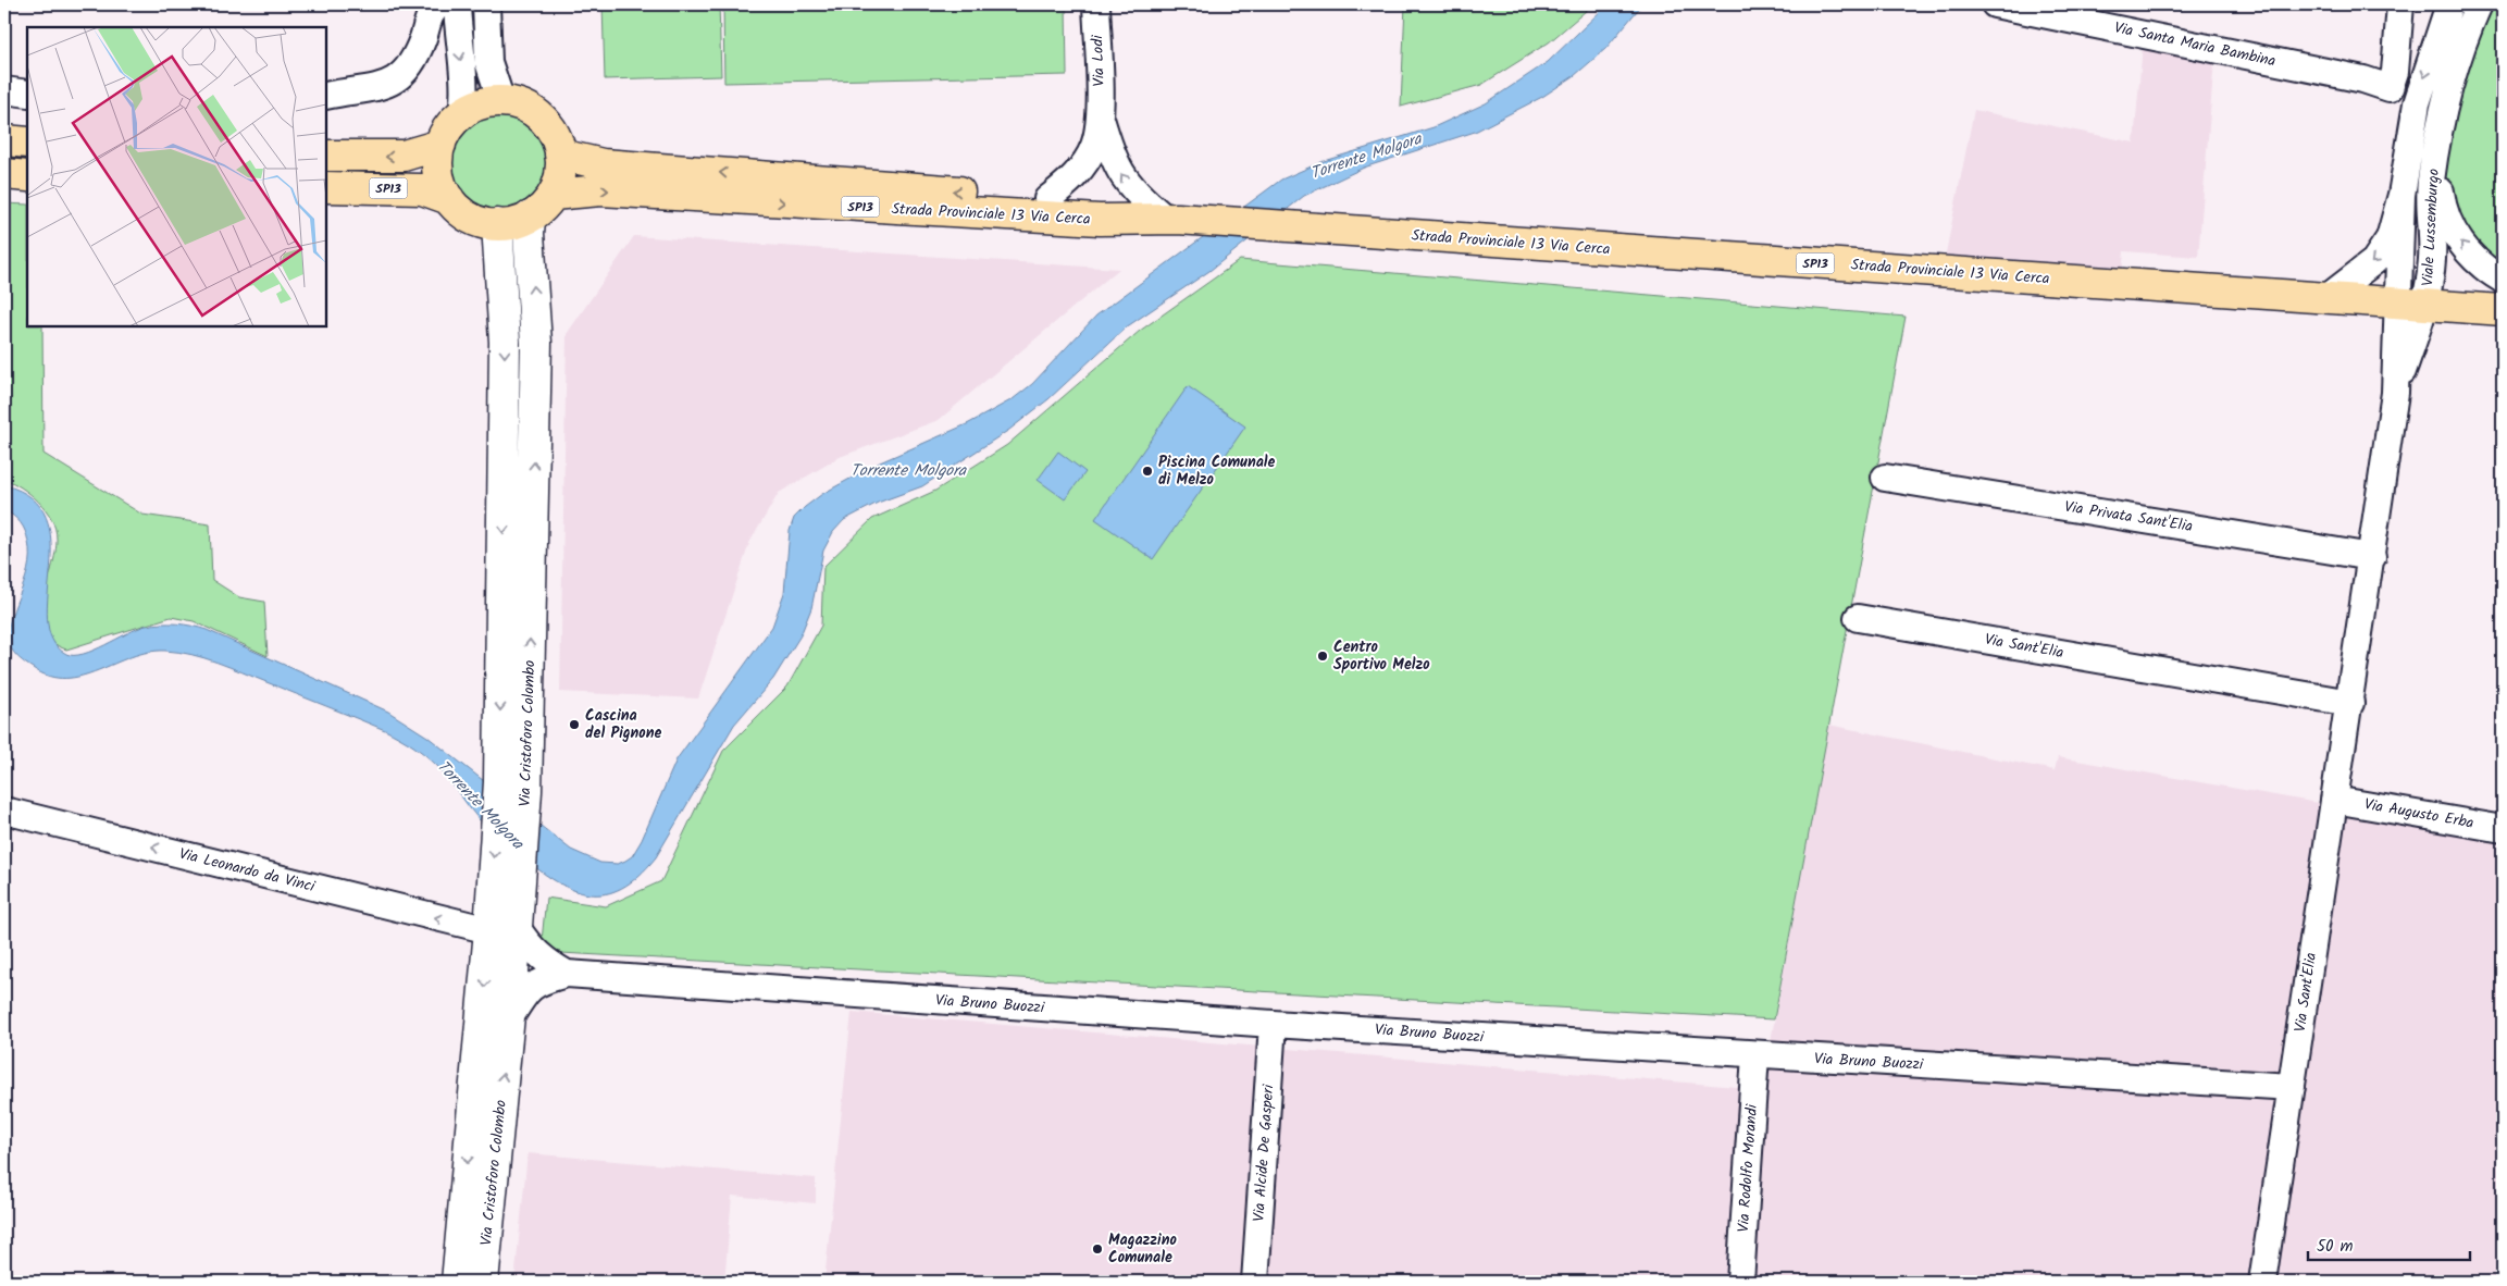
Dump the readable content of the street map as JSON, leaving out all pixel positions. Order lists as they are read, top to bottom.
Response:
{
  "streets": {
    "main road": ["SP13", "Strada Provinciale 13 Via Cerca"],
    "street": [
      "Via Santa Maria Bambina",
      "Via Lodi",
      "Viale Lussemburgo",
      "Via Privata Sant'Elia",
      "Via Sant'Elia",
      "Via Cristoforo Colombo",
      "Via Augusto Erba",
      "Via Leonardo da Vinci",
      "Via Bruno Buozzi",
      "Via Alcide De Gasperi",
      "Via Rodolfo Morandi"
    ]
  },
  "crossings": [
    ["Via Lodi", "Strada Provinciale 13 Via Cerca"],
    ["SP13", "Strada Provinciale 13 Via Cerca"],
    ["SP13", "Via Cristoforo Colombo"],
    ["Strada Provinciale 13 Via Cerca", "Viale Lussemburgo"],
    ["Strada Provinciale 13 Via Cerca", "Via Sant'Elia"],
    ["Strada Provinciale 13 Via Cerca", "Via Cristoforo Colombo"],
    ["Viale Lussemburgo", "Via Sant'Elia"],
    ["Via Privata Sant'Elia", "Via Sant'Elia"],
    ["Via Sant'Elia", "Via Augusto Erba"],
    ["Via Sant'Elia", "Via Bruno Buozzi"],
    ["Via Cristoforo Colombo", "Via Leonardo da Vinci"],
    ["Via Cristoforo Colombo", "Via Bruno Buozzi"],
    ["Via Bruno Buozzi", "Via Alcide De Gasperi"],
    ["Via Bruno Buozzi", "Via Rodolfo Morandi"]
  ],
  "one_way": ["Via Lodi", "Via Leonardo da Vinci"],
  "water": ["Torrente Molgora"],
  "places": [
    "Piscina Comunale di Melzo",
    "Centro Sportivo Melzo",
    "Cascina del Pignone",
    "Magazzino Comunale"
  ],
  "scale_bar": "50 m"
}
